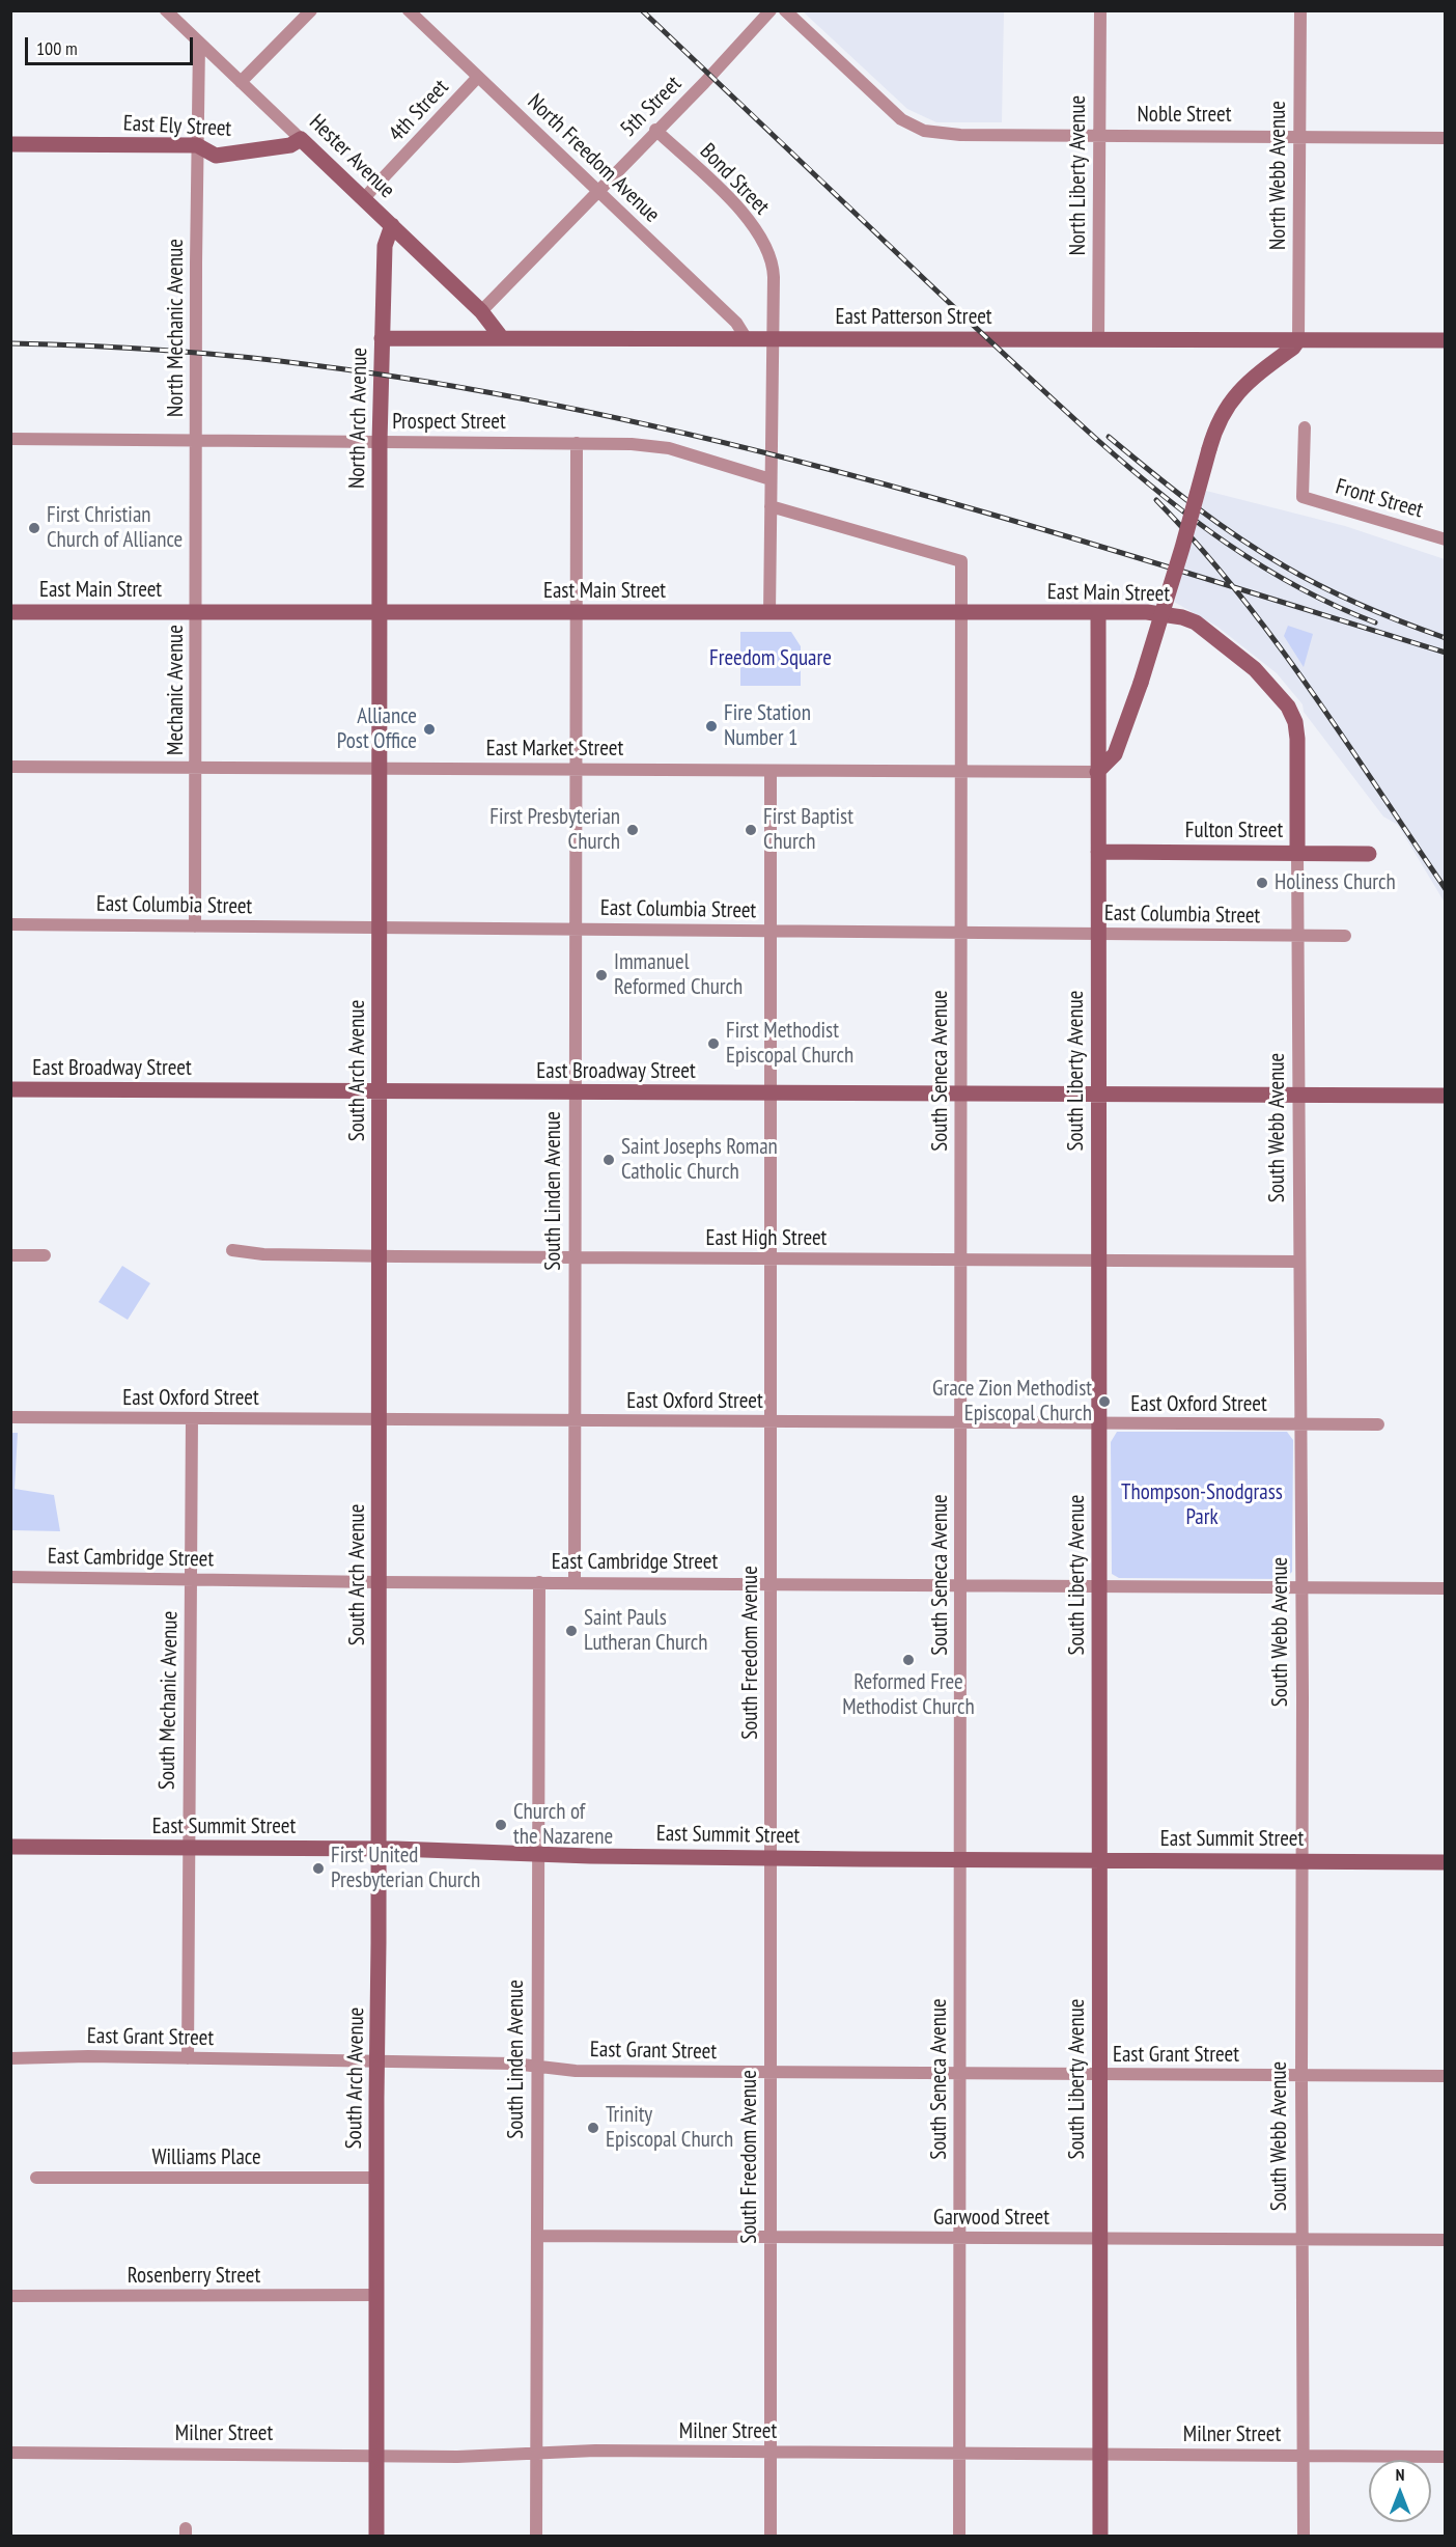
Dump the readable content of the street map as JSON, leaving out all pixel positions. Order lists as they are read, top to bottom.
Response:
{
  "streets": {
    "street": [
      "5th Street",
      "4th Street",
      "Noble Street",
      "East Ely Street",
      "Hester Avenue",
      "North Freedom Avenue",
      "North Liberty Avenue",
      "North Webb Avenue",
      "Bond Street",
      "East Patterson Street",
      "North Mechanic Avenue",
      "North Arch Avenue",
      "Prospect Street",
      "Front Street",
      "East Main Street",
      "Mechanic Avenue",
      "East Market Street",
      "Fulton Street",
      "East Columbia Street",
      "East Broadway Street",
      "South Arch Avenue",
      "South Seneca Avenue",
      "South Liberty Avenue",
      "South Webb Avenue",
      "South Linden Avenue",
      "East High Street",
      "East Oxford Street",
      "East Cambridge Street",
      "South Freedom Avenue",
      "South Mechanic Avenue",
      "East Summit Street",
      "East Grant Street",
      "Williams Place",
      "Garwood Street",
      "Rosenberry Street",
      "Milner Street"
    ]
  },
  "crossings": [
    ["5th Street", "Hester Avenue"],
    ["5th Street", "North Freedom Avenue"],
    ["5th Street", "Bond Street"],
    ["4th Street", "Hester Avenue"],
    ["4th Street", "North Freedom Avenue"],
    ["Noble Street", "North Liberty Avenue"],
    ["Noble Street", "North Webb Avenue"],
    ["East Ely Street", "Hester Avenue"],
    ["East Ely Street", "North Mechanic Avenue"],
    ["Hester Avenue", "East Patterson Street"],
    ["Hester Avenue", "North Mechanic Avenue"],
    ["Hester Avenue", "North Arch Avenue"],
    ["North Freedom Avenue", "East Patterson Street"],
    ["North Liberty Avenue", "East Patterson Street"],
    ["North Webb Avenue", "East Patterson Street"],
    ["Bond Street", "East Patterson Street"],
    ["East Patterson Street", "North Arch Avenue"],
    ["North Mechanic Avenue", "Prospect Street"],
    ["North Mechanic Avenue", "East Main Street"],
    ["North Mechanic Avenue", "Mechanic Avenue"],
    ["North Arch Avenue", "Prospect Street"],
    ["North Arch Avenue", "East Main Street"],
    ["North Arch Avenue", "South Arch Avenue"],
    ["Prospect Street", "South Linden Avenue"],
    ["East Main Street", "Mechanic Avenue"],
    ["East Main Street", "South Arch Avenue"],
    ["East Main Street", "South Seneca Avenue"],
    ["East Main Street", "South Liberty Avenue"],
    ["East Main Street", "South Webb Avenue"],
    ["East Main Street", "South Linden Avenue"],
    ["Mechanic Avenue", "East Market Street"],
    ["East Market Street", "South Arch Avenue"],
    ["East Market Street", "South Seneca Avenue"],
    ["East Market Street", "South Liberty Avenue"],
    ["East Market Street", "South Linden Avenue"],
    ["East Market Street", "South Freedom Avenue"],
    ["Fulton Street", "South Liberty Avenue"],
    ["Fulton Street", "South Webb Avenue"],
    ["East Columbia Street", "South Arch Avenue"],
    ["East Columbia Street", "South Seneca Avenue"],
    ["East Columbia Street", "South Liberty Avenue"],
    ["East Columbia Street", "South Webb Avenue"],
    ["East Columbia Street", "South Linden Avenue"],
    ["East Columbia Street", "South Freedom Avenue"],
    ["East Broadway Street", "South Arch Avenue"],
    ["East Broadway Street", "South Seneca Avenue"],
    ["East Broadway Street", "South Liberty Avenue"],
    ["East Broadway Street", "South Webb Avenue"],
    ["East Broadway Street", "South Linden Avenue"],
    ["East Broadway Street", "South Freedom Avenue"],
    ["South Arch Avenue", "East High Street"],
    ["South Arch Avenue", "East Oxford Street"],
    ["South Arch Avenue", "East Cambridge Street"],
    ["South Arch Avenue", "East Summit Street"],
    ["South Arch Avenue", "East Grant Street"],
    ["South Arch Avenue", "Williams Place"],
    ["South Arch Avenue", "Rosenberry Street"],
    ["South Arch Avenue", "Milner Street"],
    ["South Seneca Avenue", "East High Street"],
    ["South Seneca Avenue", "East Oxford Street"],
    ["South Seneca Avenue", "East Cambridge Street"],
    ["South Seneca Avenue", "East Summit Street"],
    ["South Seneca Avenue", "East Grant Street"],
    ["South Seneca Avenue", "Garwood Street"],
    ["South Seneca Avenue", "Milner Street"],
    ["South Liberty Avenue", "East High Street"],
    ["South Liberty Avenue", "East Oxford Street"],
    ["South Liberty Avenue", "East Cambridge Street"],
    ["South Liberty Avenue", "East Summit Street"],
    ["South Liberty Avenue", "East Grant Street"],
    ["South Liberty Avenue", "Garwood Street"],
    ["South Liberty Avenue", "Milner Street"],
    ["South Webb Avenue", "East High Street"],
    ["South Webb Avenue", "East Oxford Street"],
    ["South Webb Avenue", "East Cambridge Street"],
    ["South Webb Avenue", "East Summit Street"],
    ["South Webb Avenue", "East Grant Street"],
    ["South Webb Avenue", "Garwood Street"],
    ["South Webb Avenue", "Milner Street"],
    ["South Linden Avenue", "East High Street"],
    ["South Linden Avenue", "East Oxford Street"],
    ["South Linden Avenue", "East Cambridge Street"],
    ["South Linden Avenue", "East Summit Street"],
    ["South Linden Avenue", "East Grant Street"],
    ["South Linden Avenue", "Garwood Street"],
    ["South Linden Avenue", "Milner Street"],
    ["East High Street", "South Freedom Avenue"],
    ["East Oxford Street", "South Freedom Avenue"],
    ["East Oxford Street", "South Mechanic Avenue"],
    ["East Cambridge Street", "South Freedom Avenue"],
    ["East Cambridge Street", "South Mechanic Avenue"],
    ["South Freedom Avenue", "East Summit Street"],
    ["South Freedom Avenue", "East Grant Street"],
    ["South Freedom Avenue", "Garwood Street"],
    ["South Freedom Avenue", "Milner Street"],
    ["South Mechanic Avenue", "East Summit Street"],
    ["South Mechanic Avenue", "East Grant Street"]
  ],
  "parks": ["Freedom Square", "Thompson-Snodgrass Park"],
  "places": [
    "First Christian Church of Alliance",
    "Fire Station Number 1",
    "Alliance Post Office",
    "First Presbyterian Church",
    "First Baptist Church",
    "Holiness Church",
    "Immanuel Reformed Church",
    "First Methodist Episcopal Church",
    "Saint Josephs Roman Catholic Church",
    "Grace Zion Methodist Episcopal Church",
    "Saint Pauls Lutheran Church",
    "Reformed Free Methodist Church",
    "Church of the Nazarene",
    "First United Presbyterian Church",
    "Trinity Episcopal Church"
  ],
  "scale_bar": "100 m",
  "north": "top"
}
